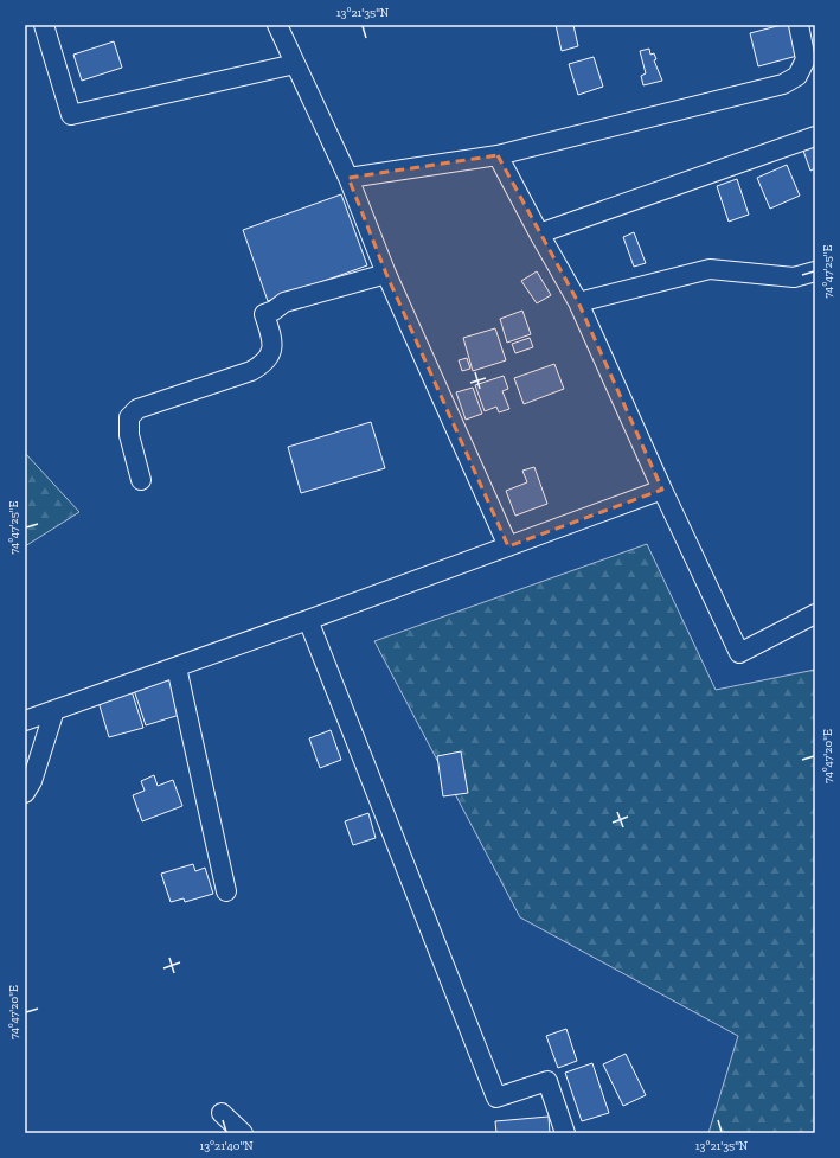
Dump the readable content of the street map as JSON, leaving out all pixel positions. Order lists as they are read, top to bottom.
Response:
{
  "coordinates": [
    "13°21'35\"N",
    "74°47'25\"E",
    "74°47'20\"E",
    "13°21'40\"N"
  ]
}
